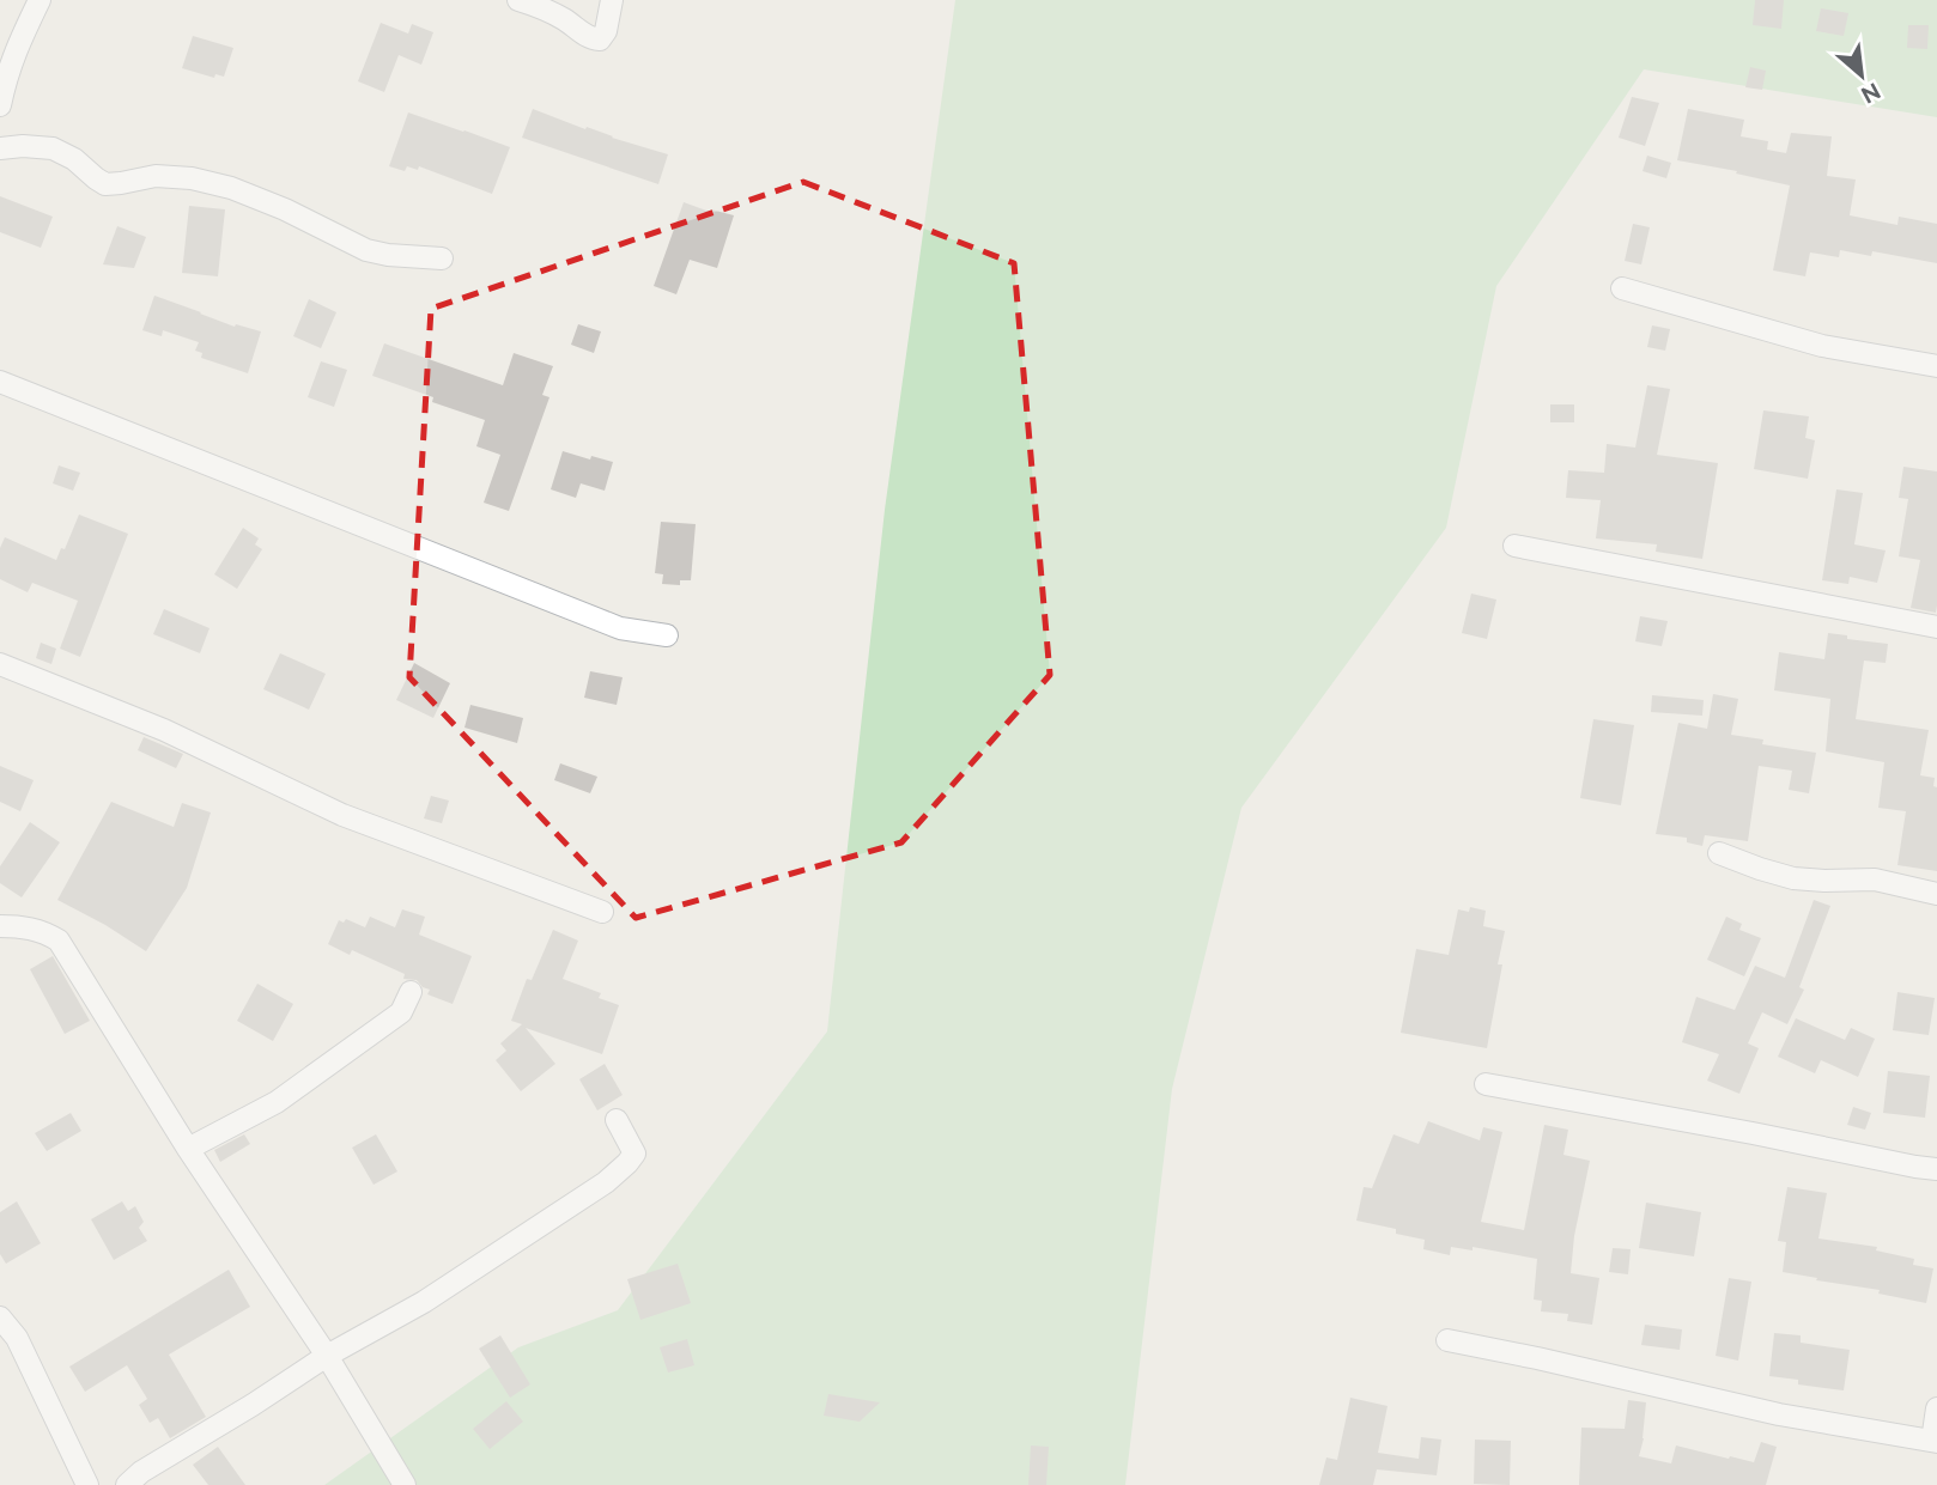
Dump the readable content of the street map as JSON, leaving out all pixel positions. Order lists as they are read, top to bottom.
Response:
{
  "north": "bottom right"
}
